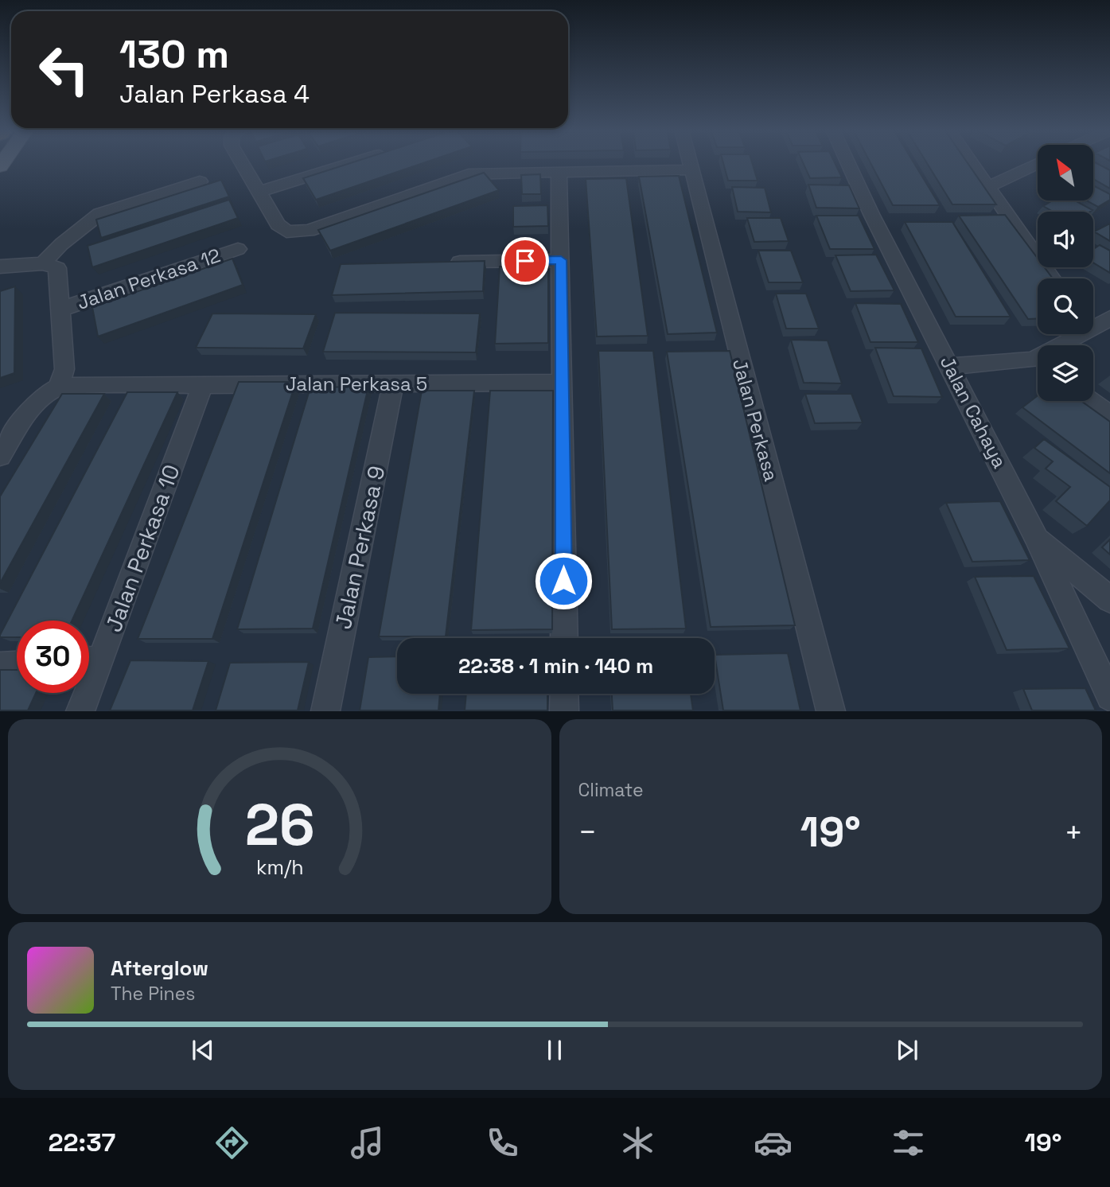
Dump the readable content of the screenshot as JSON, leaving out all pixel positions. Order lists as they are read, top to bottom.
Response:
{
  "streets": {
    "street": [
      "Jalan Perkasa 12",
      "Jalan Perkasa 5",
      "Jalan Cahaya",
      "Jalan Perkasa",
      "Jalan Perkasa 9",
      "Jalan Perkasa 10"
    ]
  },
  "crossings": [
    ["Jalan Perkasa 5", "Jalan Perkasa 9"],
    ["Jalan Perkasa 5", "Jalan Perkasa 10"]
  ],
  "north": "top left",
  "page": {
    "turn": ["130 m", "Jalan Perkasa 4"],
    "limit": "30",
    "trip": "22:38 · 1 min · 140 m",
    "tile": "Climate",
    "heat": ["−", "19°", "+"],
    "song": ["Afterglow", "The Pines"],
    "tabs": ["22:37", "19°"],
    "gauge": ["26", "km/h"]
  }
}
